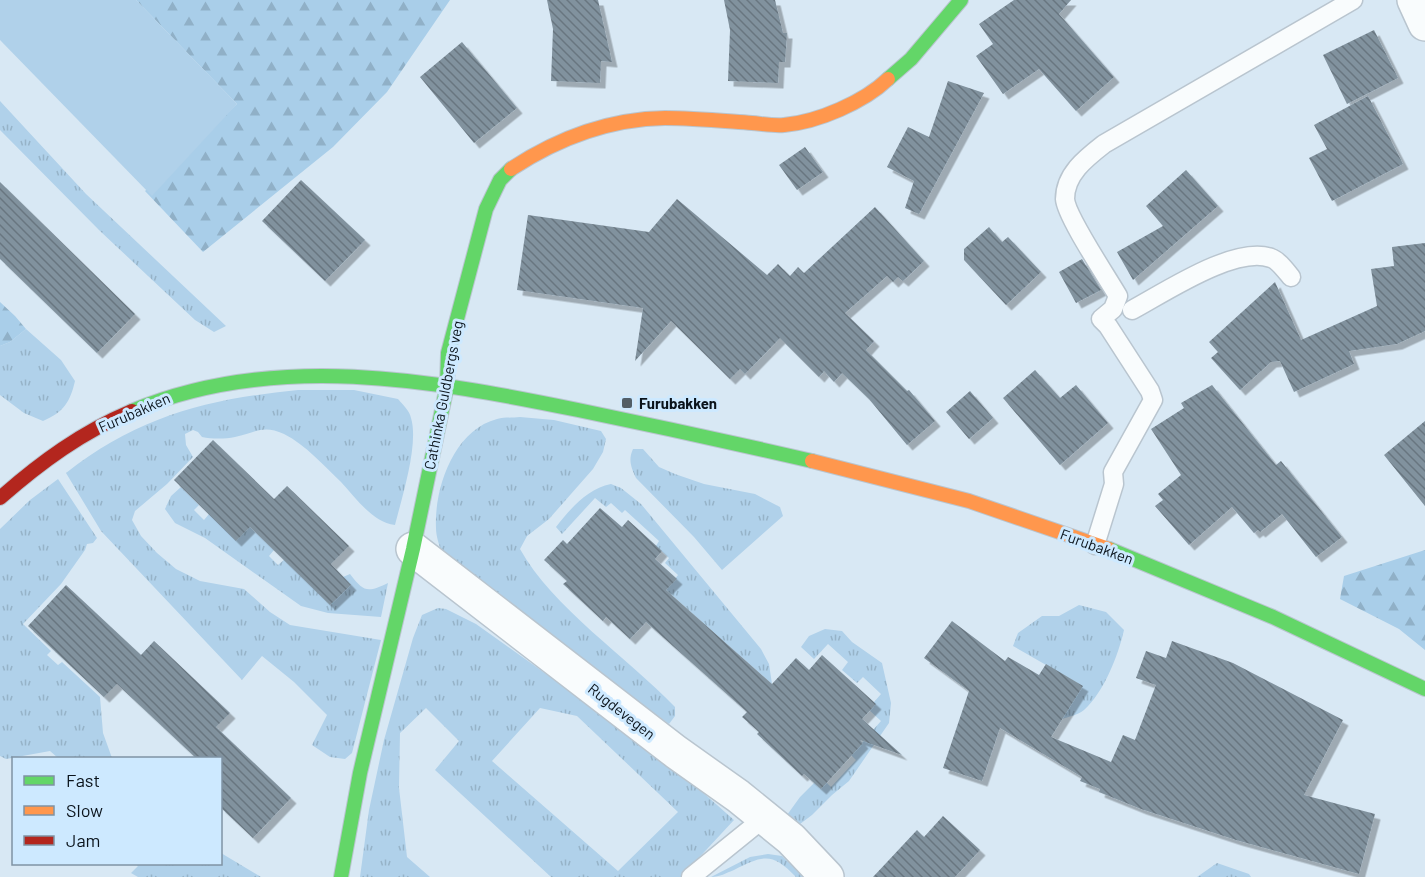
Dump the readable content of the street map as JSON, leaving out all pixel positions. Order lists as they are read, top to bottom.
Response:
{
  "streets": {
    "street": ["Cathinka Guldbergs veg", "Furubakken", "Rugdevegen"]
  },
  "crossings": [
    ["Cathinka Guldbergs veg", "Furubakken"],
    ["Cathinka Guldbergs veg", "Rugdevegen"]
  ],
  "places": {
    "transit": ["Furubakken"]
  },
  "legend": ["Fast", "Slow", "Jam"]
}
